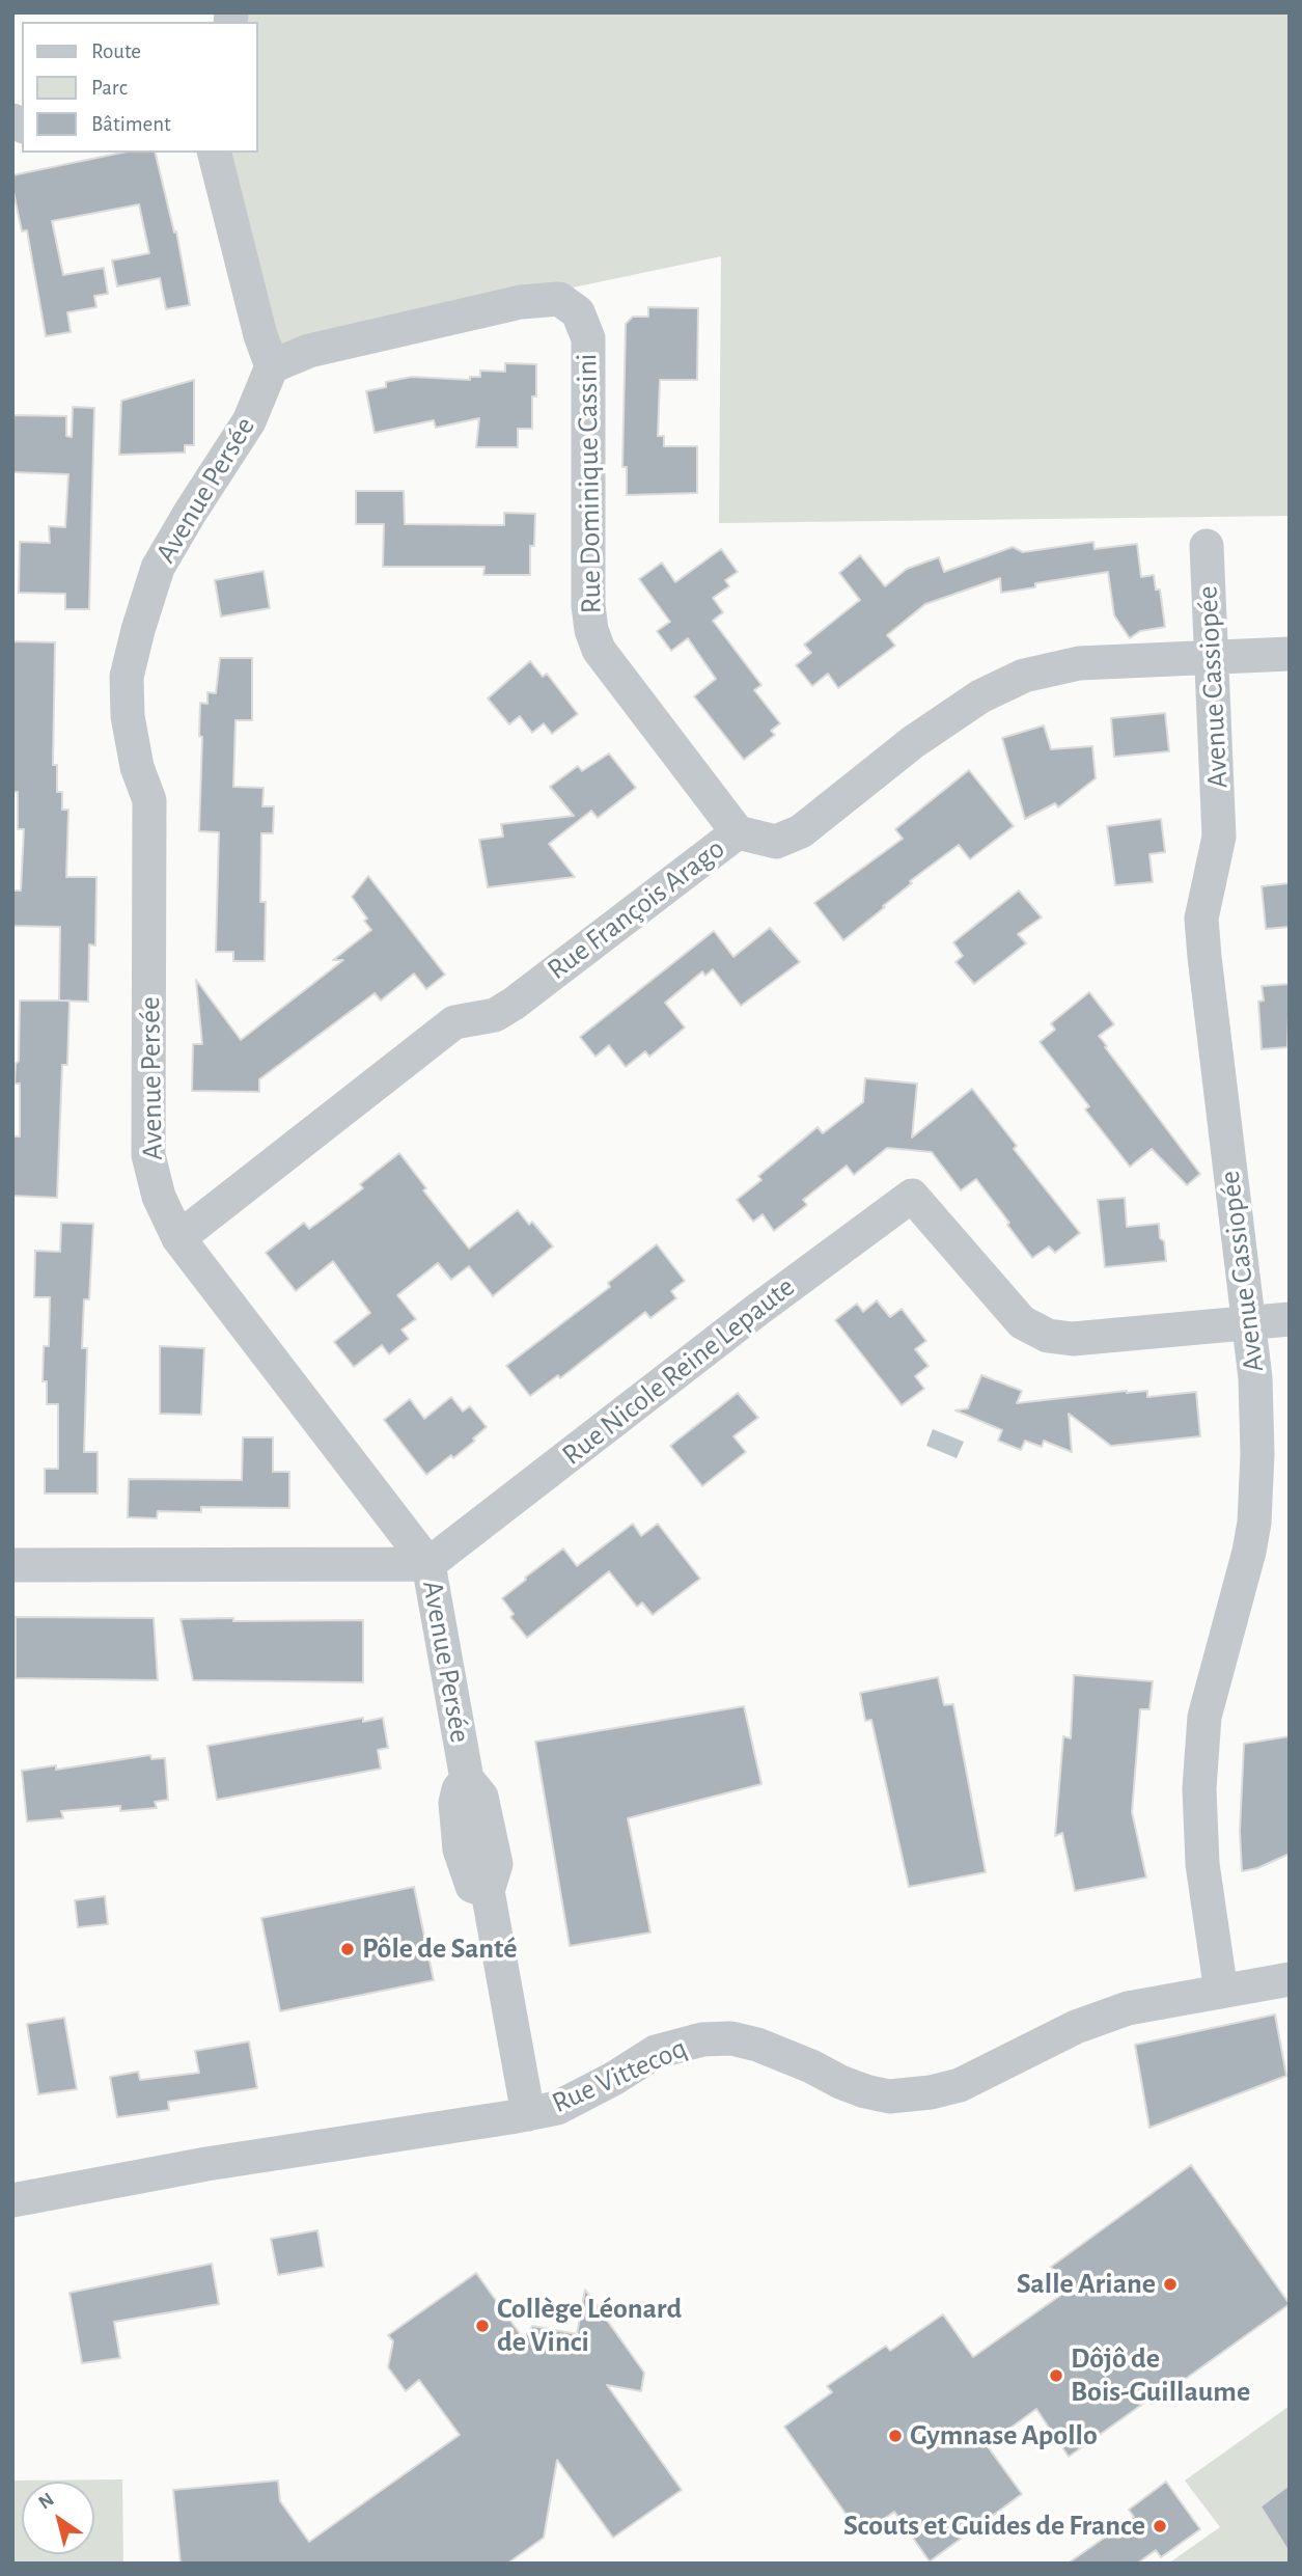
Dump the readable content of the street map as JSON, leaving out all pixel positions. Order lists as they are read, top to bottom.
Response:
{
  "streets": {
    "street": [
      "Rue Dominique Cassini",
      "Avenue Persée",
      "Avenue Cassiopée",
      "Rue François Arago",
      "Rue Nicole Reine Lepaute",
      "Rue Vittecoq"
    ]
  },
  "crossings": [
    ["Rue Dominique Cassini", "Avenue Persée"],
    ["Rue Dominique Cassini", "Rue François Arago"],
    ["Avenue Persée", "Rue François Arago"],
    ["Avenue Persée", "Rue Nicole Reine Lepaute"],
    ["Avenue Persée", "Rue Vittecoq"],
    ["Avenue Cassiopée", "Rue François Arago"],
    ["Avenue Cassiopée", "Rue Nicole Reine Lepaute"],
    ["Avenue Cassiopée", "Rue Vittecoq"]
  ],
  "places": [
    "Pôle de Santé",
    "Salle Ariane",
    "Collège Léonard de Vinci",
    "Dôjô de Bois-Guillaume",
    "Gymnase Apollo",
    "Scouts et Guides de France"
  ],
  "legend": ["Route", "Parc", "Bâtiment"],
  "north": "top left"
}
